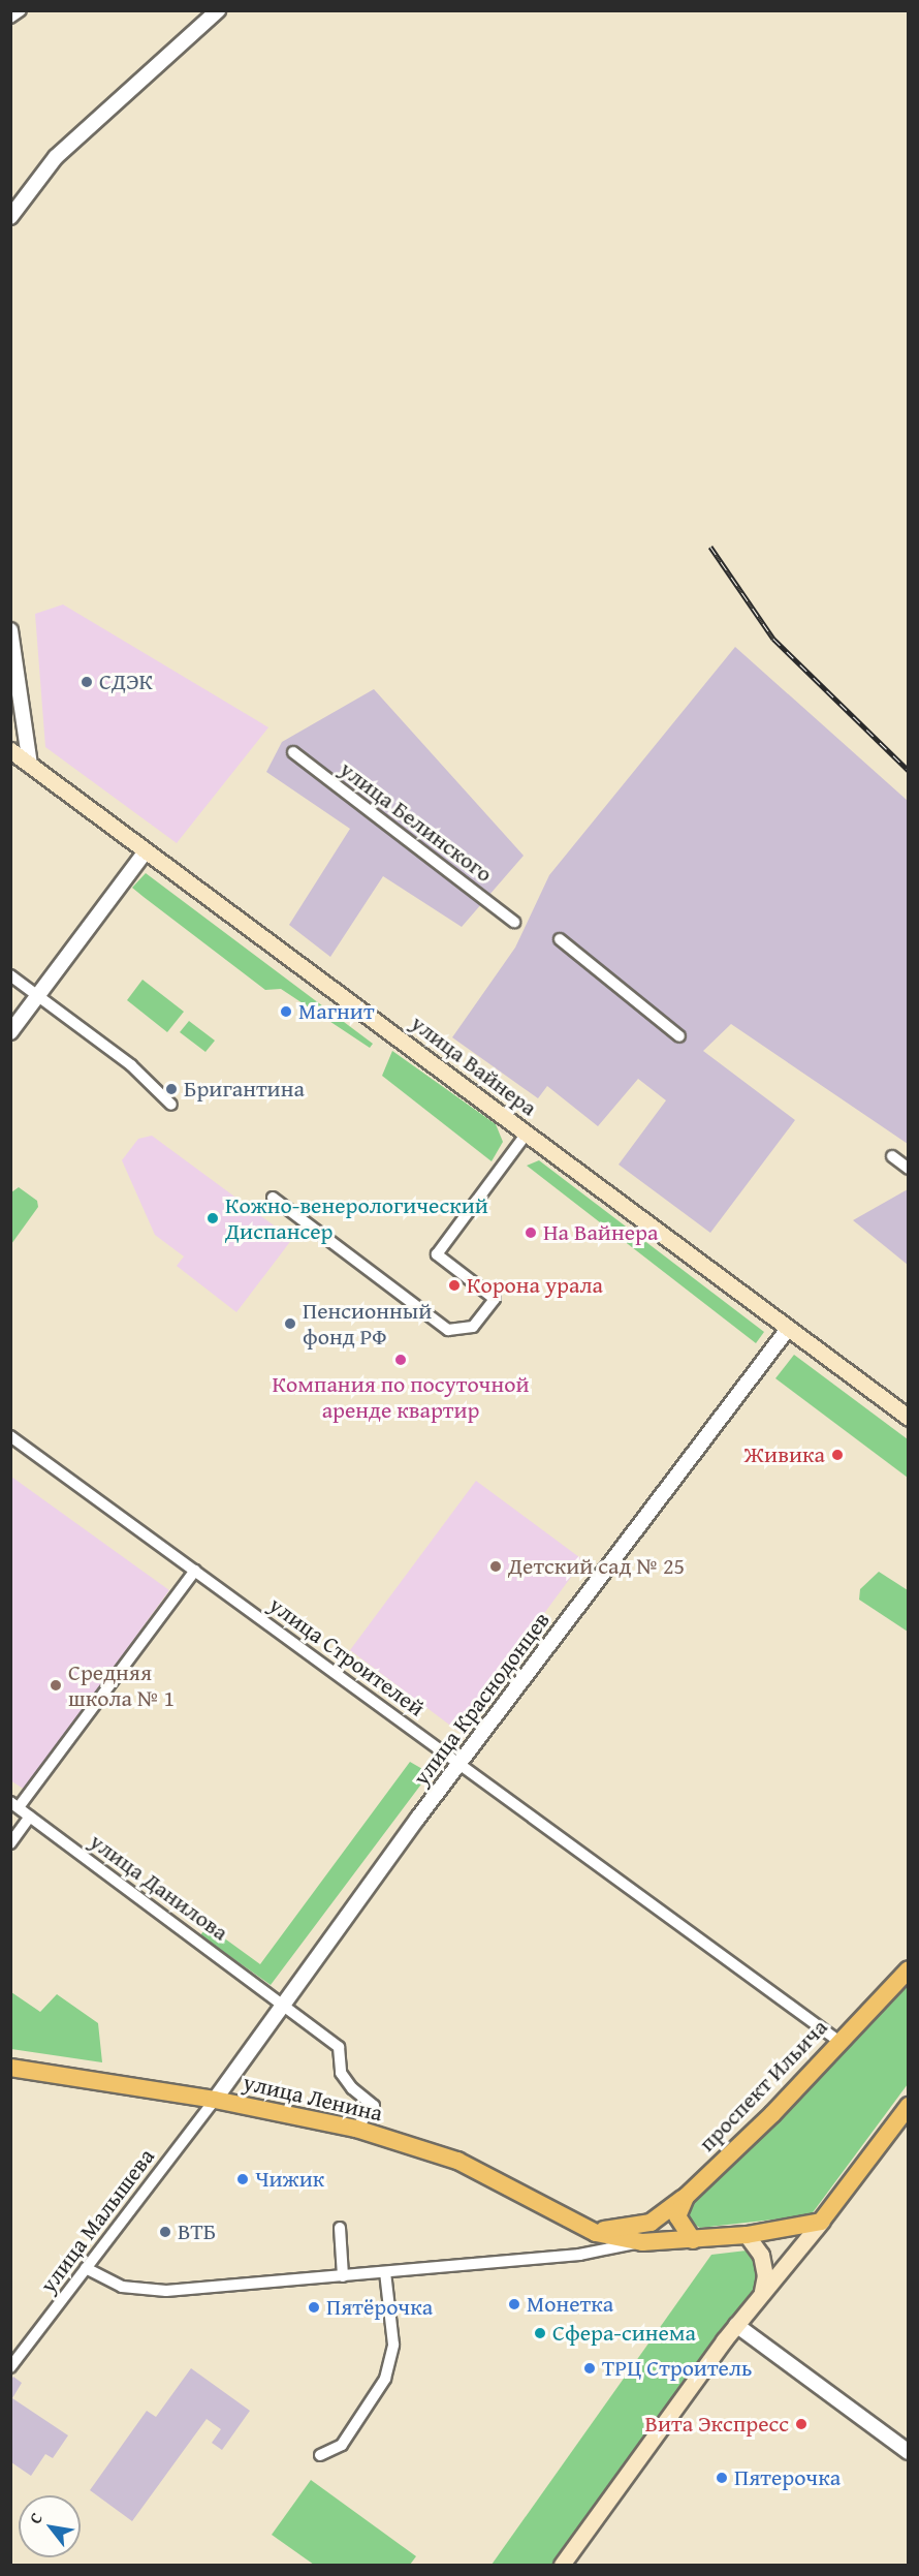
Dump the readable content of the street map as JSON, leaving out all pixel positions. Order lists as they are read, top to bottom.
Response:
{
  "streets": {
    "main road": ["улица Вайнера", "проспект Ильича", "улица Ленина"],
    "street": [
      "улица Белинского",
      "улица Строителей",
      "улица Краснодонцев",
      "улица Данилова",
      "улица Малышева"
    ]
  },
  "crossings": [
    ["улица Вайнера", "улица Краснодонцев"],
    ["улица Строителей", "улица Краснодонцев"],
    ["улица Строителей", "проспект Ильича"],
    ["улица Краснодонцев", "улица Данилова"],
    ["улица Краснодонцев", "улица Ленина"],
    ["улица Краснодонцев", "улица Малышева"],
    ["улица Данилова", "улица Ленина"],
    ["проспект Ильича", "улица Ленина"],
    ["улица Ленина", "улица Малышева"]
  ],
  "places": [
    "СДЭК",
    "Магнит",
    "Бригантина",
    "Кожно-венерологический Диспансер",
    "На Вайнера",
    "Корона урала",
    "Пенсионный фонд РФ",
    "Компания по посуточной аренде квартир",
    "Живика",
    "Детский сад № 25",
    "Средняя школа № 1",
    "Чижик",
    "ВТБ",
    "Монетка",
    "Пятёрочка",
    "Сфера-синема",
    "ТРЦ Строитель",
    "Вита Экспресс",
    "Пятерочка"
  ],
  "north": "top left"
}
